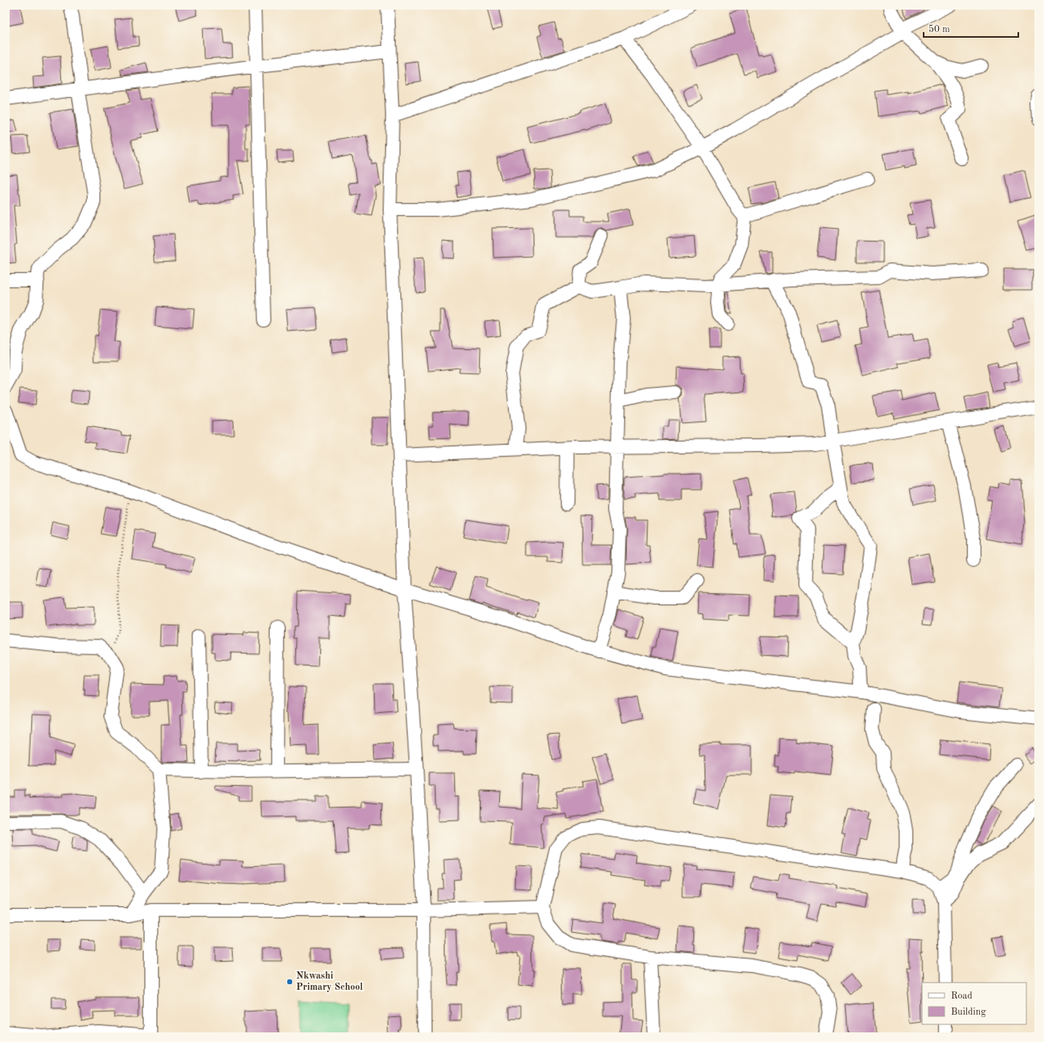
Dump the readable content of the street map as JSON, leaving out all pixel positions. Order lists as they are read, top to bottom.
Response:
{
  "places": ["Nkwashi Primary School"],
  "legend": ["Road", "Building"],
  "scale_bar": "50 m"
}
